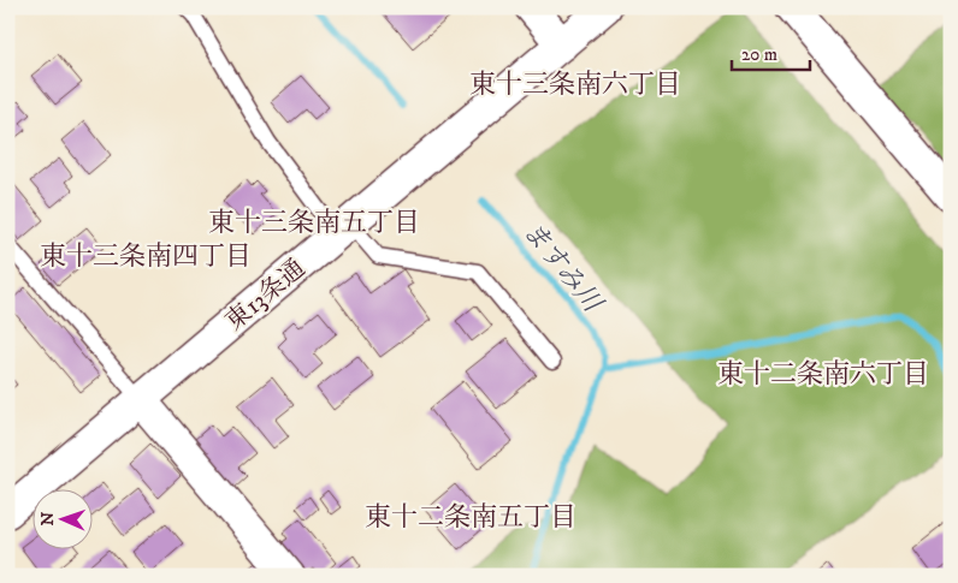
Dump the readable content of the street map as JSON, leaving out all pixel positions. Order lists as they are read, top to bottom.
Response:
{
  "streets": {
    "street": ["東13条通"]
  },
  "districts": [
    "東十三条南六丁目",
    "東十三条南五丁目",
    "東十三条南四丁目",
    "東十二条南六丁目",
    "東十二条南五丁目"
  ],
  "water": ["ますみ川"],
  "scale_bar": "20 m",
  "north": "left"
}
